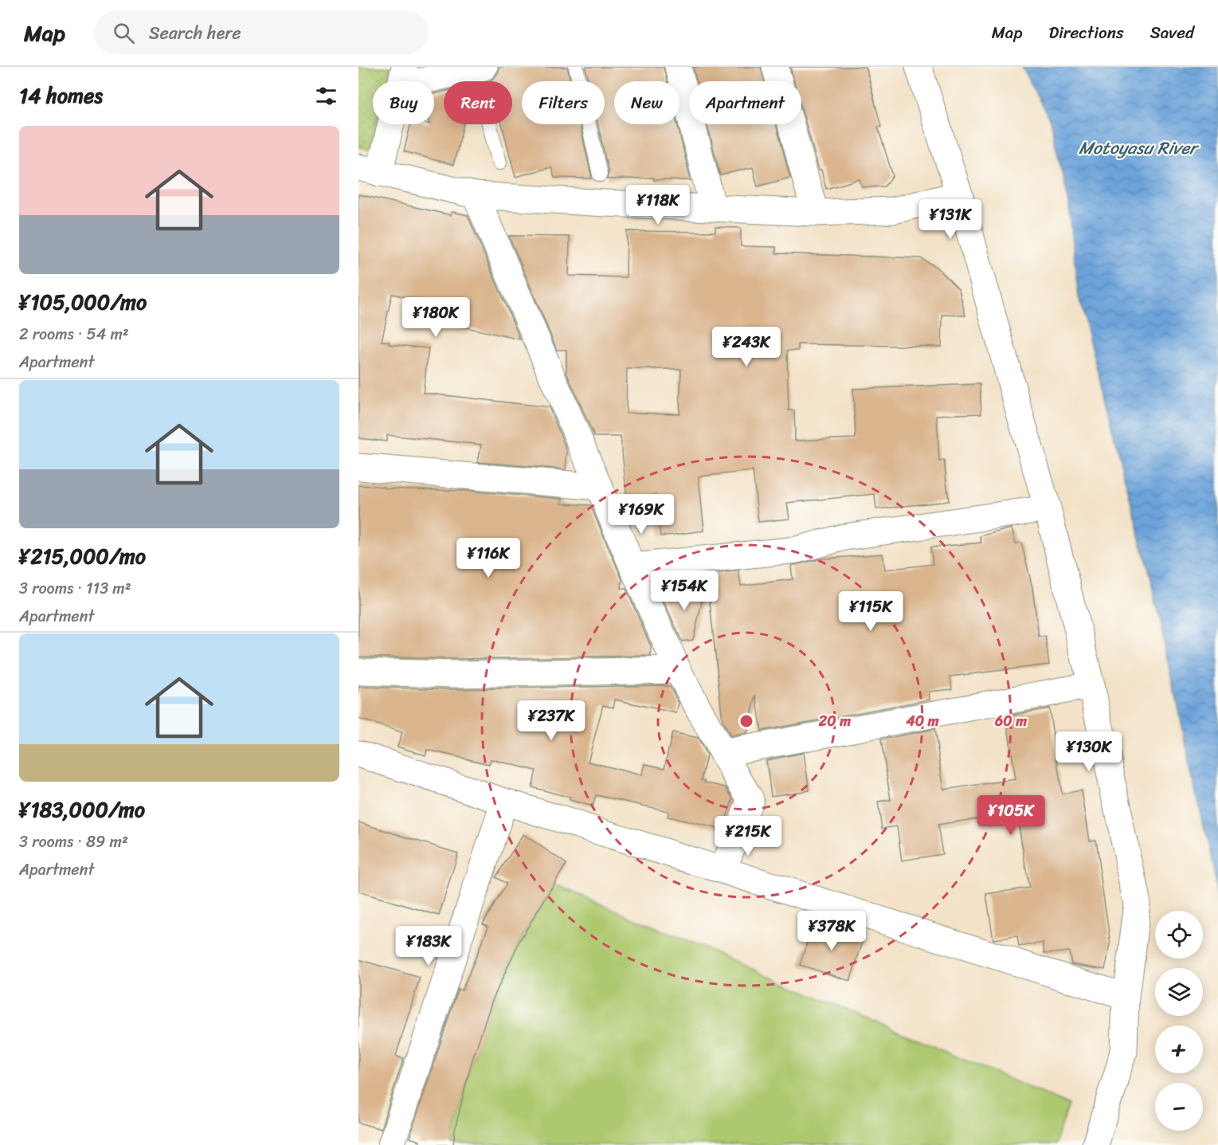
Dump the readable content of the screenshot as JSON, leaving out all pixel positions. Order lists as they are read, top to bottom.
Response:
{
  "water": ["Motoyasu River"],
  "page": {
    "header": "Map",
    "search": "Search here",
    "nav": ["Map", "Directions", "Saved"],
    "heading": "14 homes",
    "chip": [
      "Buy",
      "Rent",
      "Filters",
      "New",
      "Apartment"
    ],
    "list": [
      {
        "name": "¥105,000/mo",
        "note": "2 rooms · 54 m² · Apartment"
      },
      {
        "name": "¥215,000/mo",
        "note": "3 rooms · 113 m² · Apartment"
      },
      {
        "name": "¥183,000/mo",
        "note": "3 rooms · 89 m² · Apartment"
      }
    ],
    "price": [
      "¥118K",
      "¥131K",
      "¥180K",
      "¥243K",
      "¥169K",
      "¥116K",
      "¥154K",
      "¥115K",
      "¥237K",
      "¥130K",
      "¥105K",
      "¥215K",
      "¥378K",
      "¥183K"
    ],
    "map_buttons": ["+", "−"]
  },
  "rings": ["20 m", "40 m", "60 m"]
}
